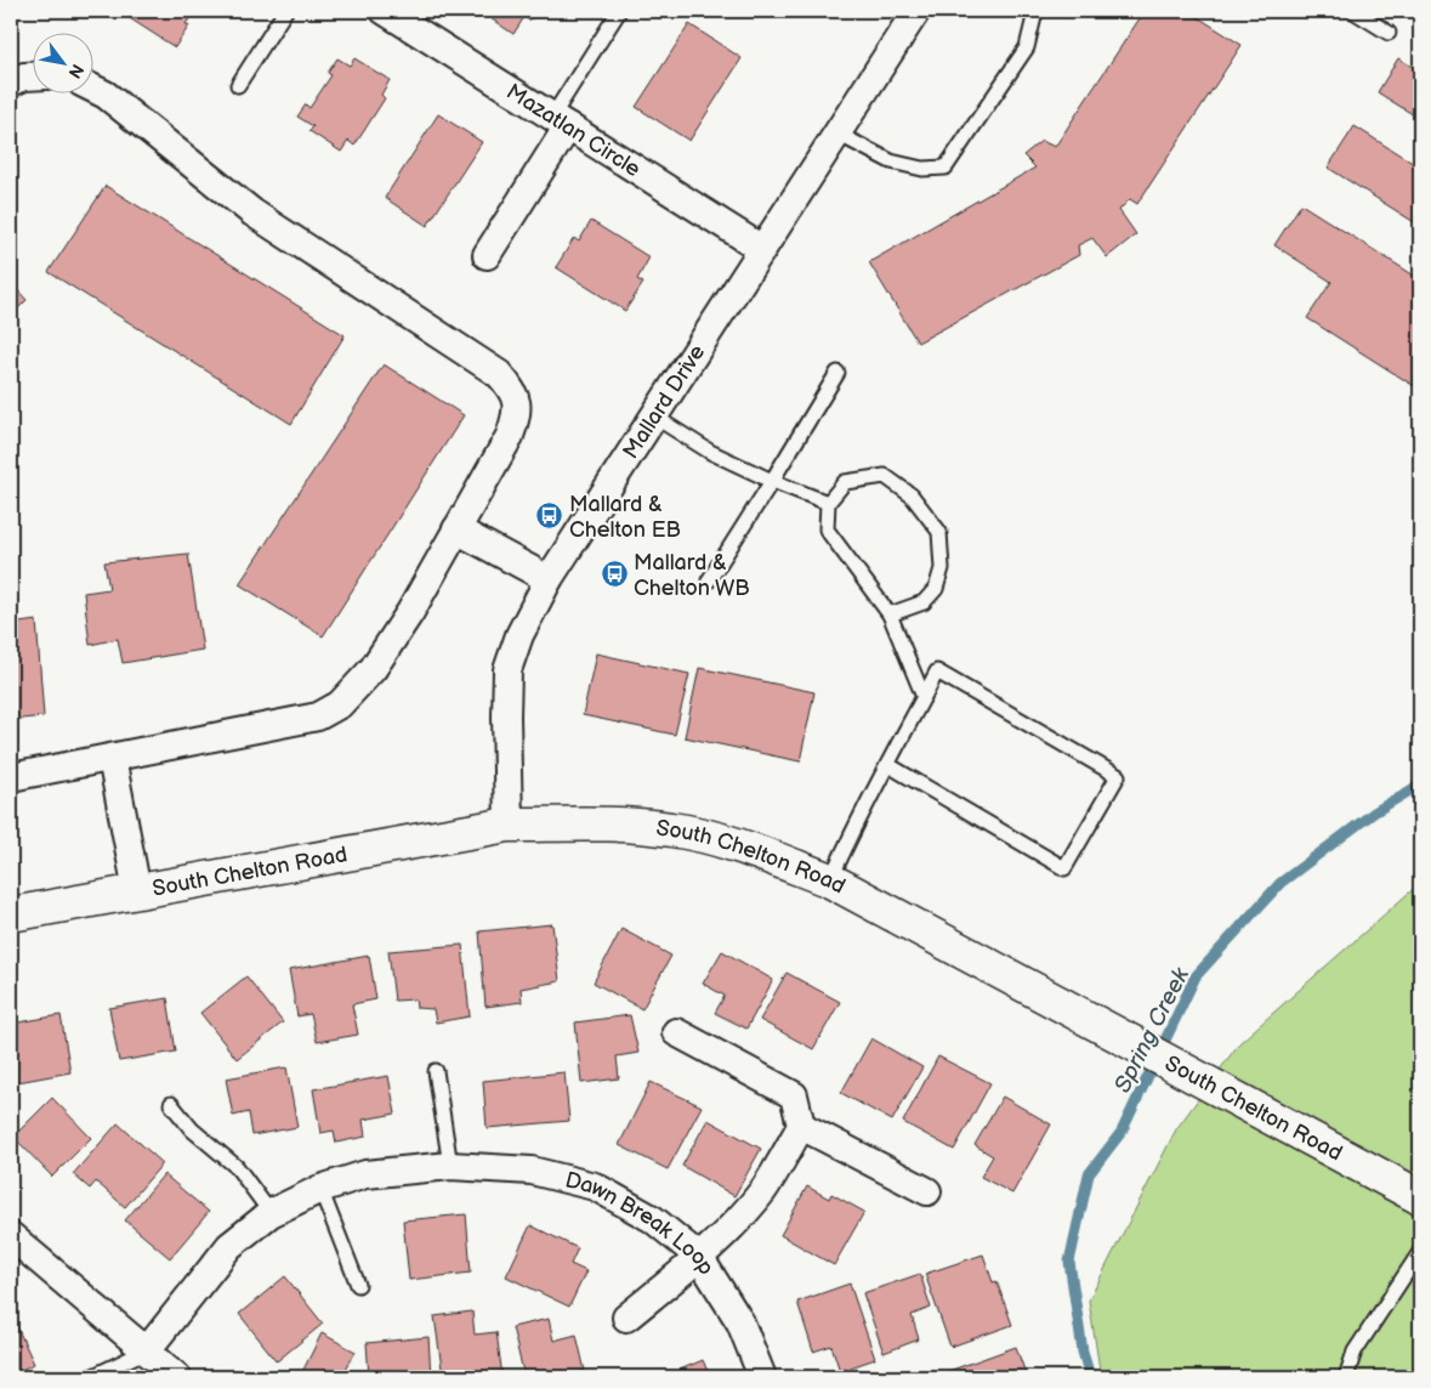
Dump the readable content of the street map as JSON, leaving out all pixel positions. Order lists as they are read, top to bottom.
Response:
{
  "streets": {
    "main road": ["South Chelton Road"],
    "street": ["Mazatlan Circle", "Mallard Drive", "Dawn Break Loop"]
  },
  "crossings": [
    ["Mazatlan Circle", "Mallard Drive"],
    ["Mallard Drive", "South Chelton Road"]
  ],
  "water": ["Spring Creek"],
  "places": {
    "bus stop": ["Mallard & Chelton EB", "Mallard & Chelton WB"]
  },
  "north": "bottom right"
}
